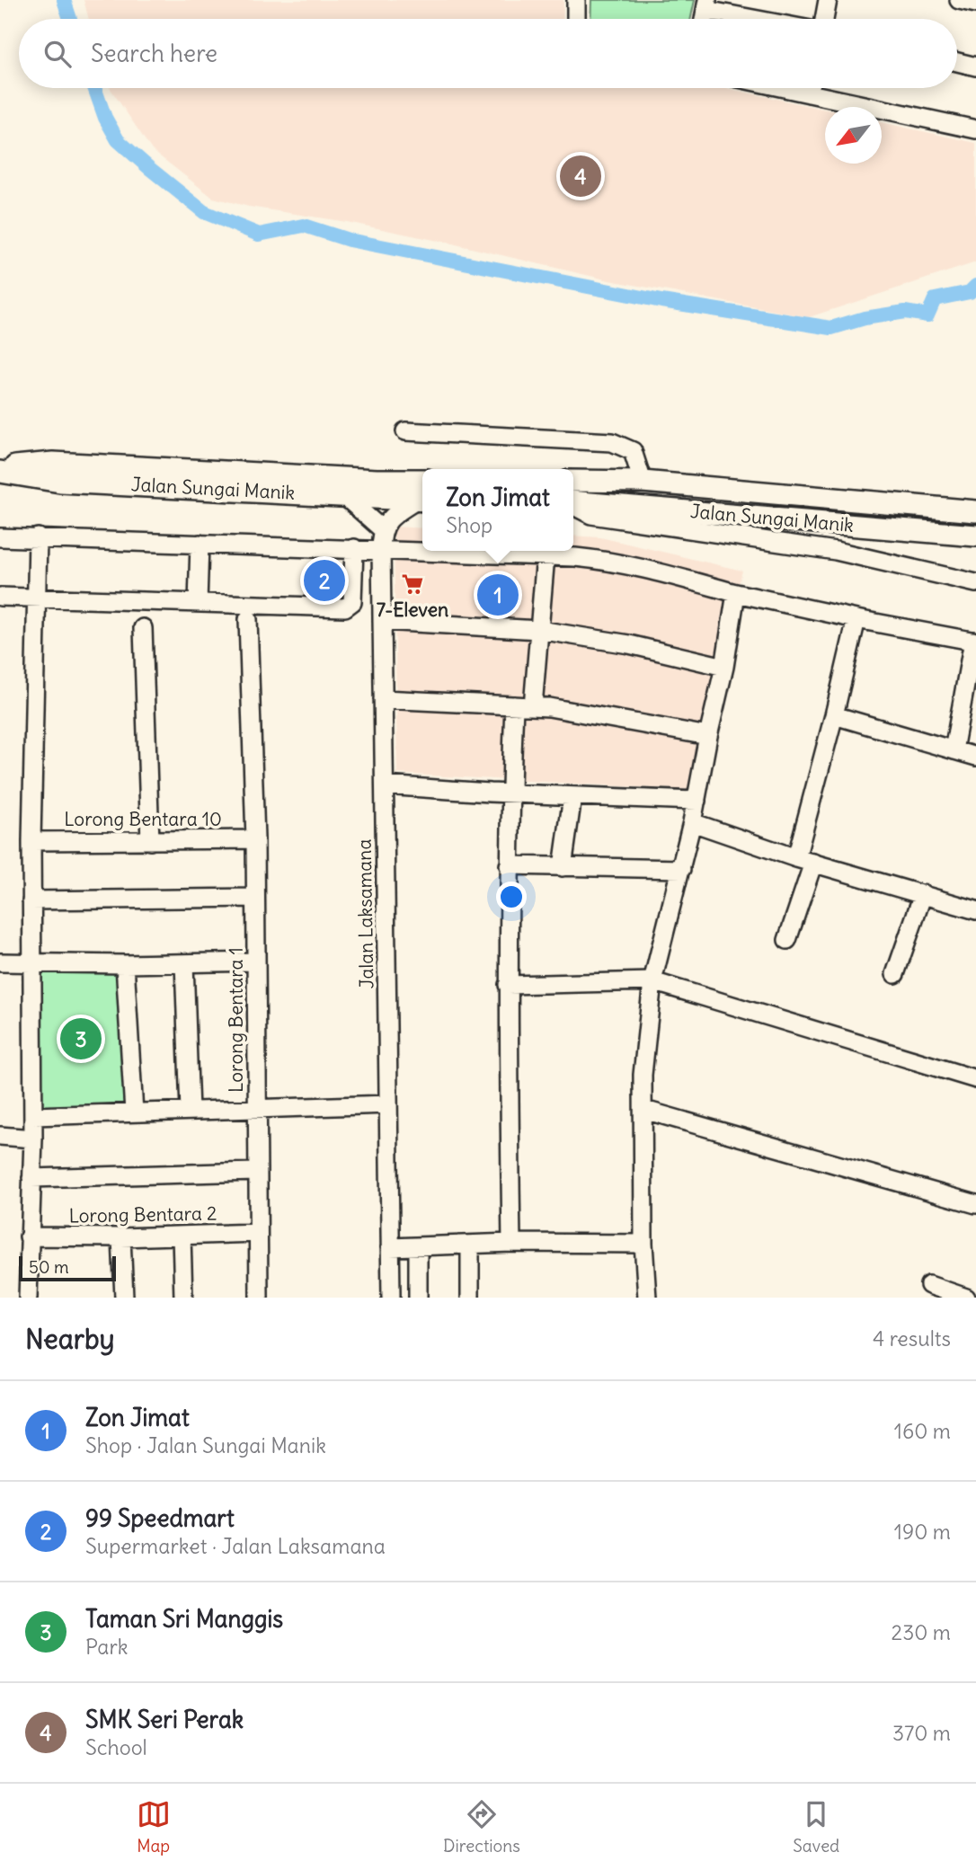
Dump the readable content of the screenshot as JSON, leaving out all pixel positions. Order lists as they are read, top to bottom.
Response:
{
  "streets": {
    "main road": ["Jalan Sungai Manik"],
    "street": [
      "Lorong Bentara 10",
      "Jalan Laksamana",
      "Lorong Bentara 1",
      "Lorong Bentara 2"
    ]
  },
  "crossings": [
    ["Lorong Bentara 10", "Lorong Bentara 1"],
    ["Lorong Bentara 1", "Lorong Bentara 2"]
  ],
  "places": {
    "supermarket": ["7-Eleven"]
  },
  "scale_bar": "50 m",
  "north": "bottom left",
  "page": {
    "search": "Search here",
    "pins": [
      "4",
      "2",
      "1",
      "3"
    ],
    "popup": ["Zon Jimat", "Shop"],
    "scale": "50 m",
    "heading": ["Nearby", "4 results"],
    "list": [
      {
        "mark": "1",
        "name": "Zon Jimat",
        "note": "Shop · Jalan Sungai Manik",
        "value": "160 m"
      },
      {
        "mark": "2",
        "name": "99 Speedmart",
        "note": "Supermarket · Jalan Laksamana",
        "value": "190 m"
      },
      {
        "mark": "3",
        "name": "Taman Sri Manggis",
        "note": "Park",
        "value": "230 m"
      },
      {
        "mark": "4",
        "name": "SMK Seri Perak",
        "note": "School",
        "value": "370 m"
      }
    ],
    "nav": ["Map", "Directions", "Saved"]
  }
}
